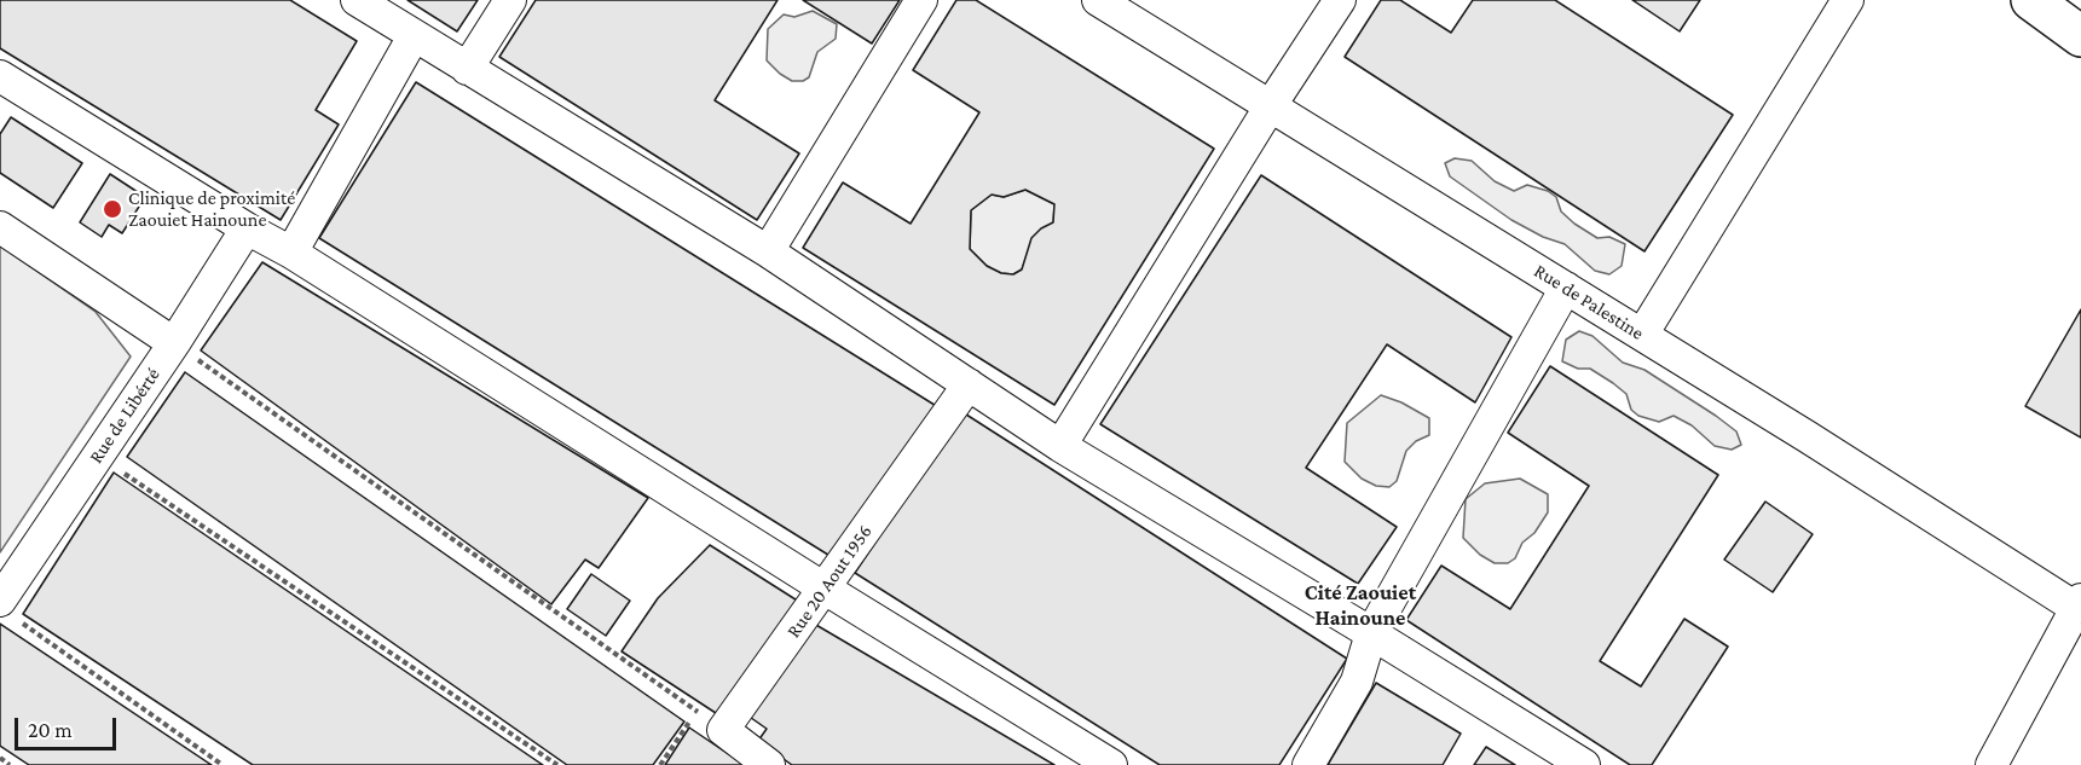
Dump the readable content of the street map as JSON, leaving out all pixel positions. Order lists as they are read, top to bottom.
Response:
{
  "streets": {
    "street": ["Rue de Palestine", "Rue de Libérté", "Rue 20 Aout 1956"]
  },
  "districts": ["Cité Zaouiet Hainoune"],
  "places": ["Clinique de proximité Zaouiet Hainoune"],
  "scale_bar": "20 m"
}
